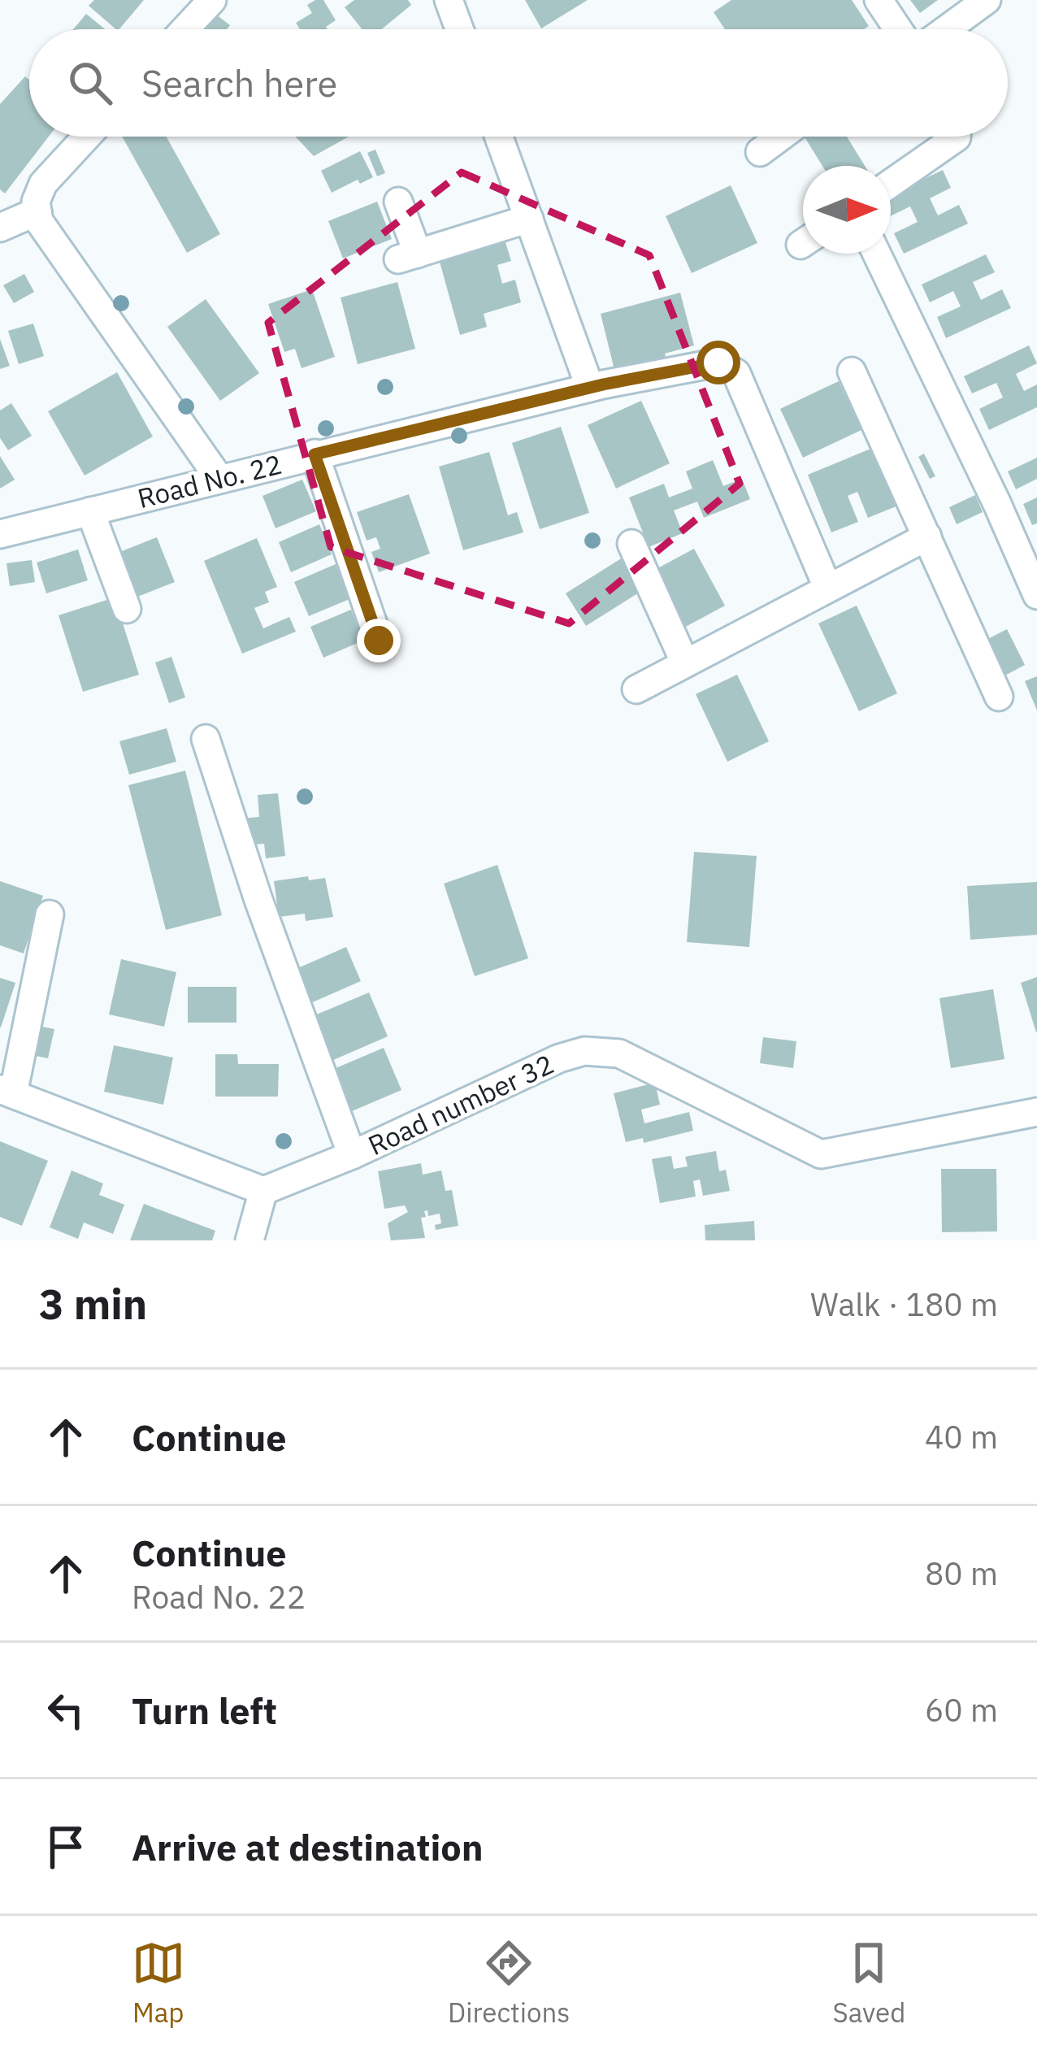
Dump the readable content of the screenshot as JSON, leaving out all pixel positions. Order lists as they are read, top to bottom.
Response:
{
  "streets": {
    "street": ["Road No. 22", "Road number 32"]
  },
  "north": "right",
  "page": {
    "search": "Search here",
    "heading": ["3 min", "Walk · 180 m"],
    "list": [
      ["Continue", "40 m"],
      ["Continue", "Road No. 22", "80 m"],
      ["Turn left", "60 m"],
      "Arrive at destination"
    ],
    "nav": ["Map", "Directions", "Saved"]
  }
}
